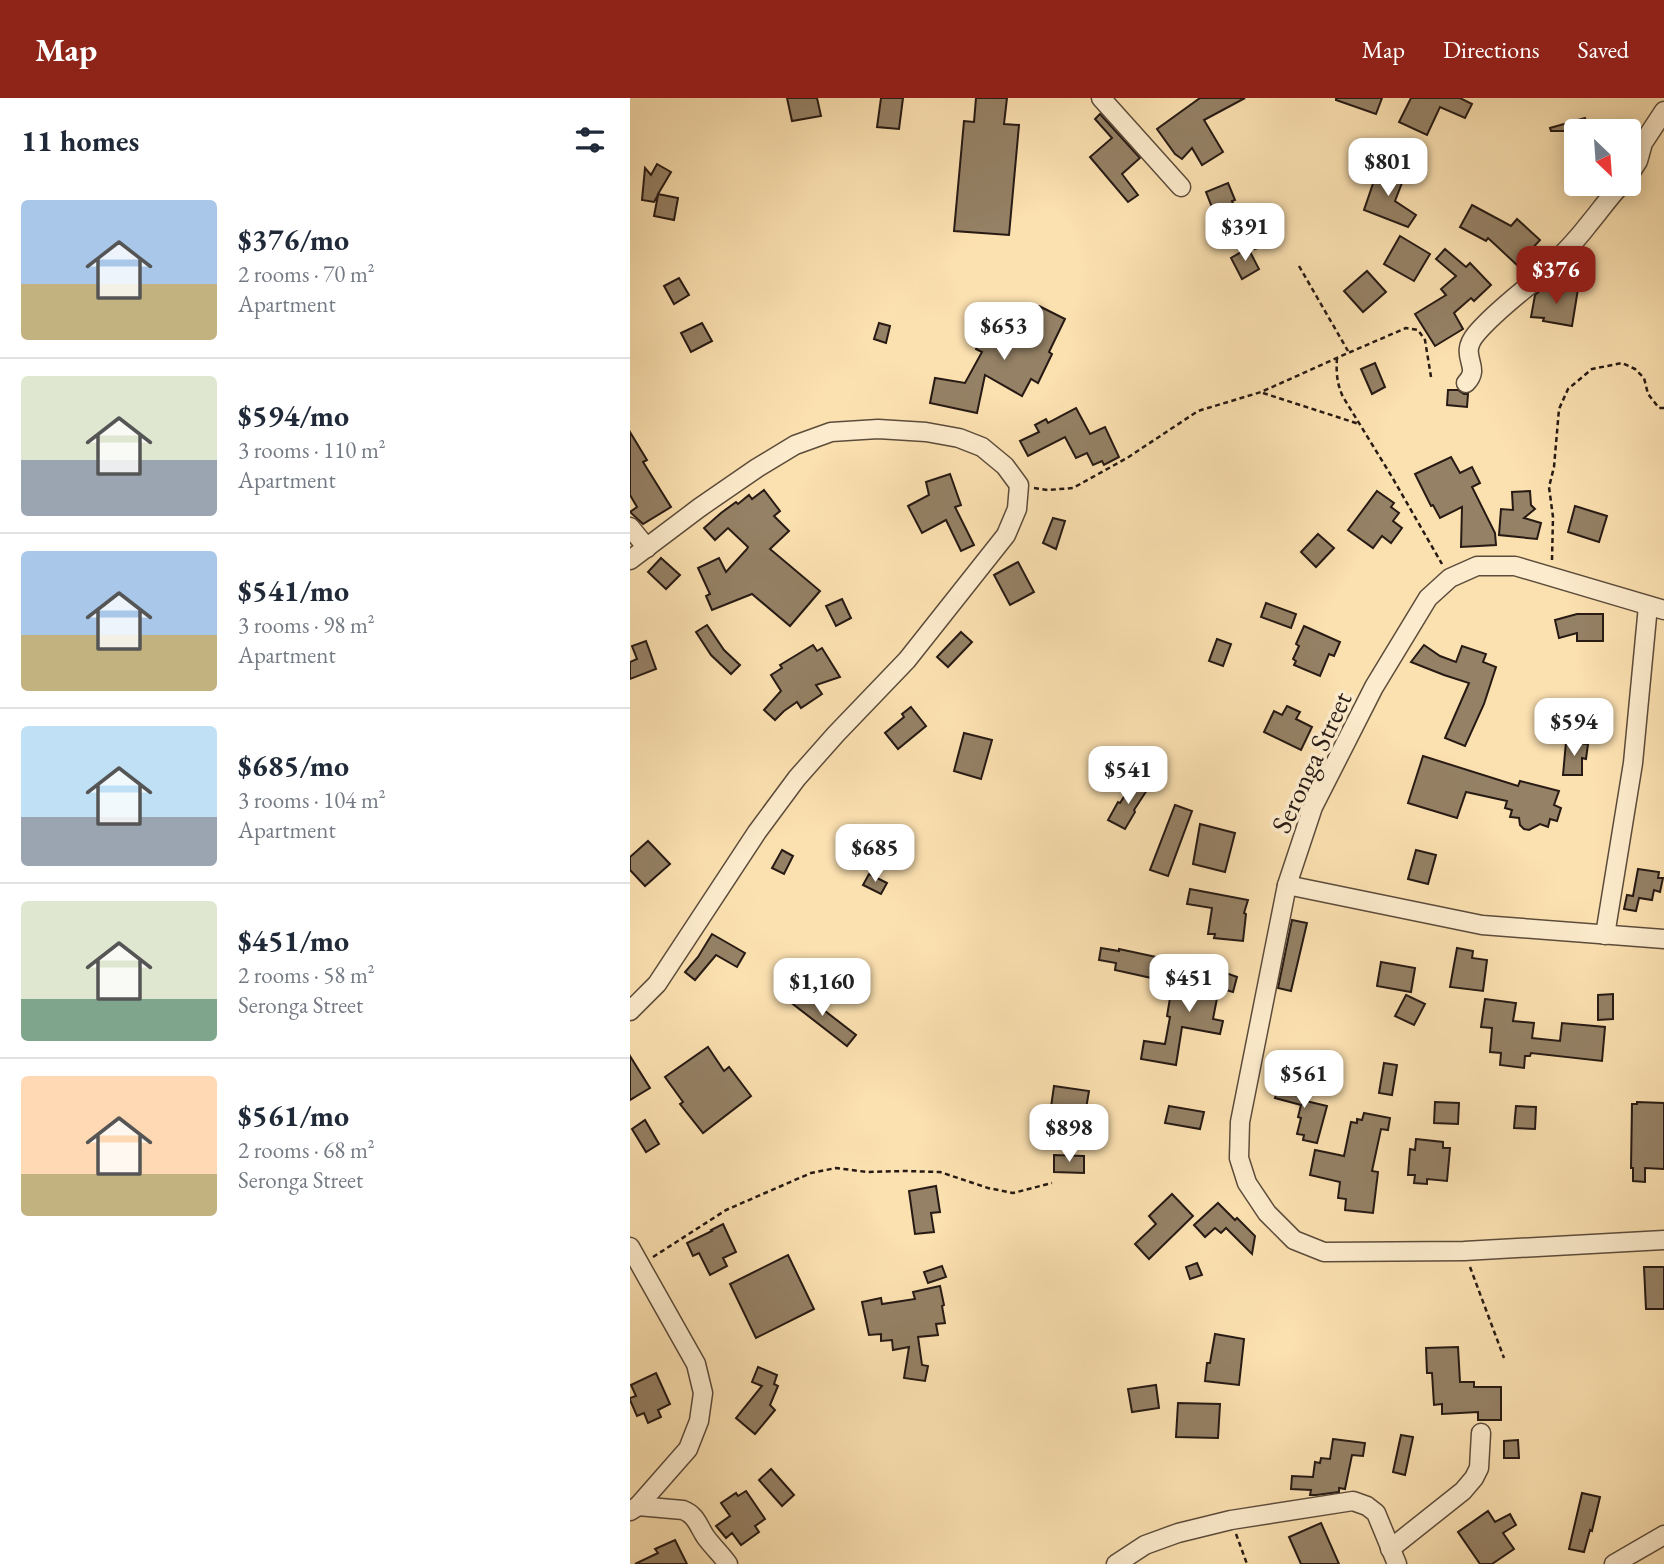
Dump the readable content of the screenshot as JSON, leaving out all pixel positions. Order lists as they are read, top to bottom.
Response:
{
  "streets": {
    "street": ["Seronga Street"]
  },
  "north": "bottom right",
  "page": {
    "header": "Map",
    "nav": ["Map", "Directions", "Saved"],
    "heading": "11 homes",
    "price": [
      "$801",
      "$391",
      "$376",
      "$653",
      "$594",
      "$541",
      "$685",
      "$451",
      "$1,160",
      "$561",
      "$898"
    ],
    "list": [
      {
        "name": "$376/mo",
        "note": "2 rooms · 70 m² · Apartment"
      },
      {
        "name": "$594/mo",
        "note": "3 rooms · 110 m² · Apartment"
      },
      {
        "name": "$541/mo",
        "note": "3 rooms · 98 m² · Apartment"
      },
      {
        "name": "$685/mo",
        "note": "3 rooms · 104 m² · Apartment"
      },
      {
        "name": "$451/mo",
        "note": "2 rooms · 58 m² · Seronga Street"
      },
      {
        "name": "$561/mo",
        "note": "2 rooms · 68 m² · Seronga Street"
      }
    ]
  }
}
